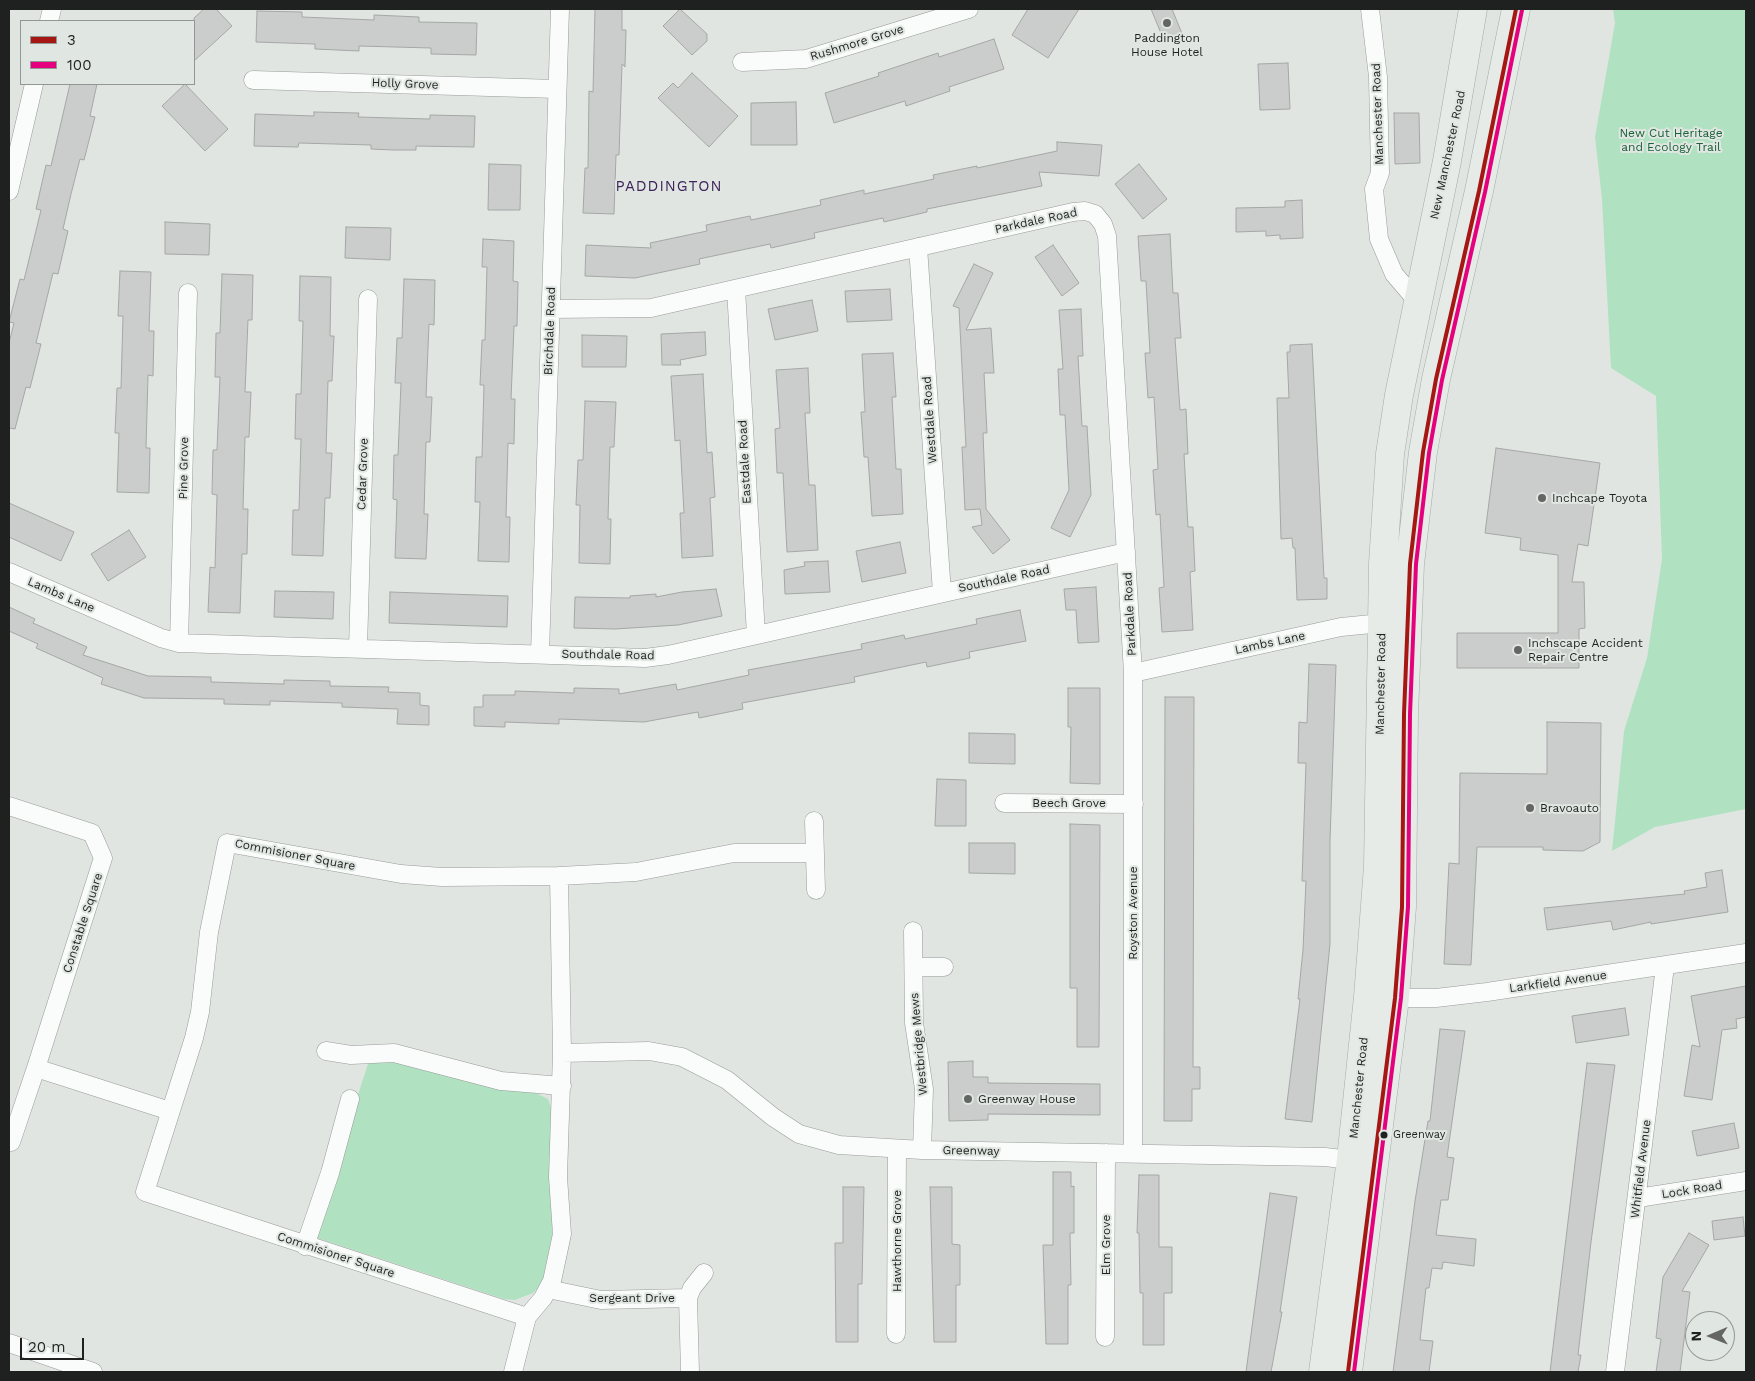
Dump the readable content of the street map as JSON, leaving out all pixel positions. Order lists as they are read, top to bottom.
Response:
{
  "streets": {
    "main road": ["Manchester Road", "New Manchester Road"],
    "street": [
      "Rushmore Grove",
      "Holly Grove",
      "Parkdale Road",
      "Birchdale Road",
      "Westdale Road",
      "Eastdale Road",
      "Pine Grove",
      "Cedar Grove",
      "Southdale Road",
      "Lambs Lane",
      "Beech Grove",
      "Commisioner Square",
      "Royston Avenue",
      "Constable Square",
      "Larkfield Avenue",
      "Westbridge Mews",
      "Greenway",
      "Whitfield Avenue",
      "Lock Road",
      "Hawthorne Grove",
      "Elm Grove",
      "Sergeant Drive"
    ]
  },
  "crossings": [
    ["Holly Grove", "Birchdale Road"],
    ["Manchester Road", "New Manchester Road"],
    ["Manchester Road", "Lambs Lane"],
    ["Manchester Road", "Larkfield Avenue"],
    ["Manchester Road", "Greenway"],
    ["Parkdale Road", "Birchdale Road"],
    ["Parkdale Road", "Westdale Road"],
    ["Parkdale Road", "Eastdale Road"],
    ["Parkdale Road", "Southdale Road"],
    ["Parkdale Road", "Lambs Lane"],
    ["Parkdale Road", "Royston Avenue"],
    ["Birchdale Road", "Southdale Road"],
    ["Westdale Road", "Southdale Road"],
    ["Eastdale Road", "Southdale Road"],
    ["Pine Grove", "Southdale Road"],
    ["Cedar Grove", "Southdale Road"],
    ["Southdale Road", "Lambs Lane"],
    ["Lambs Lane", "Royston Avenue"],
    ["Beech Grove", "Royston Avenue"],
    ["Royston Avenue", "Greenway"],
    ["Larkfield Avenue", "Whitfield Avenue"],
    ["Westbridge Mews", "Greenway"],
    ["Greenway", "Hawthorne Grove"],
    ["Greenway", "Elm Grove"],
    ["Whitfield Avenue", "Lock Road"]
  ],
  "districts": ["PADDINGTON"],
  "parks": ["New Cut Heritage and Ecology Trail"],
  "places": [
    "Paddington House Hotel",
    "Inchcape Toyota",
    "Inchscape Accident Repair Centre",
    "Bravoauto",
    "Greenway House",
    "Greenway"
  ],
  "lines": ["transit line 3", "transit line 100"],
  "legend": ["3", "100"],
  "scale_bar": "20 m",
  "north": "left"
}
